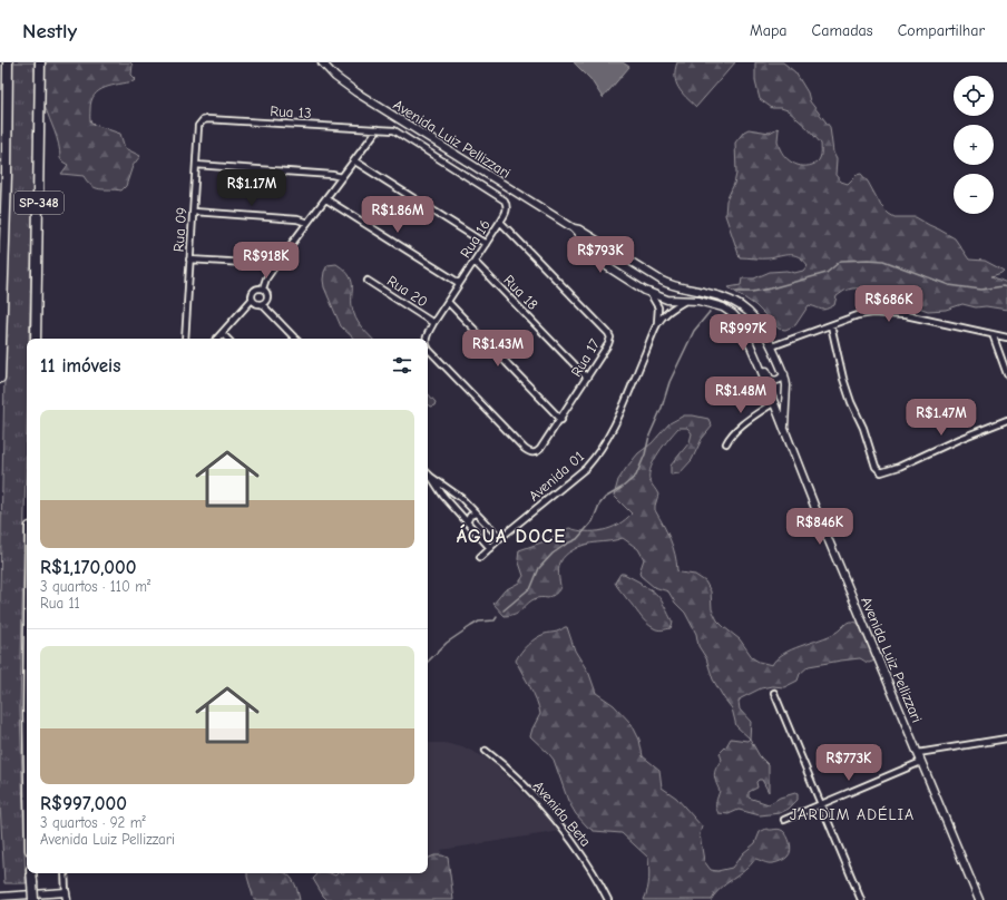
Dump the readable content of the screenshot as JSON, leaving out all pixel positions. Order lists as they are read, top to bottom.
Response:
{
  "streets": {
    "highway": ["SP-348"],
    "main road": ["Avenida Luiz Pellizzari"],
    "street": [
      "Rua 13",
      "Rua 09",
      "Rua 16",
      "Rua 20",
      "Rua 18",
      "Rua 17",
      "Avenida 01",
      "Avenida Beta"
    ]
  },
  "crossings": [
    ["Rua 13", "Rua 09"],
    ["Rua 13", "Rua 16"],
    ["Avenida Luiz Pellizzari", "Avenida 01"],
    ["Rua 16", "Rua 20"],
    ["Rua 16", "Rua 18"],
    ["Rua 16", "Rua 17"],
    ["Rua 18", "Rua 17"]
  ],
  "districts": ["ÁGUA DOCE", "JARDIM ADÉLIA"],
  "page": {
    "header": "Nestly",
    "nav": ["Mapa", "Camadas", "Compartilhar"],
    "map_buttons": ["+", "−"],
    "price": [
      "R$1.17M",
      "R$1.86M",
      "R$793K",
      "R$918K",
      "R$686K",
      "R$997K",
      "R$1.43M",
      "R$1.48M",
      "R$1.47M",
      "R$846K",
      "R$773K"
    ],
    "heading": "11 imóveis",
    "list": [
      {
        "name": "R$1,170,000",
        "note": "3 quartos · 110 m² · Rua 11"
      },
      {
        "name": "R$997,000",
        "note": "3 quartos · 92 m² · Avenida Luiz Pellizzari"
      }
    ]
  }
}
